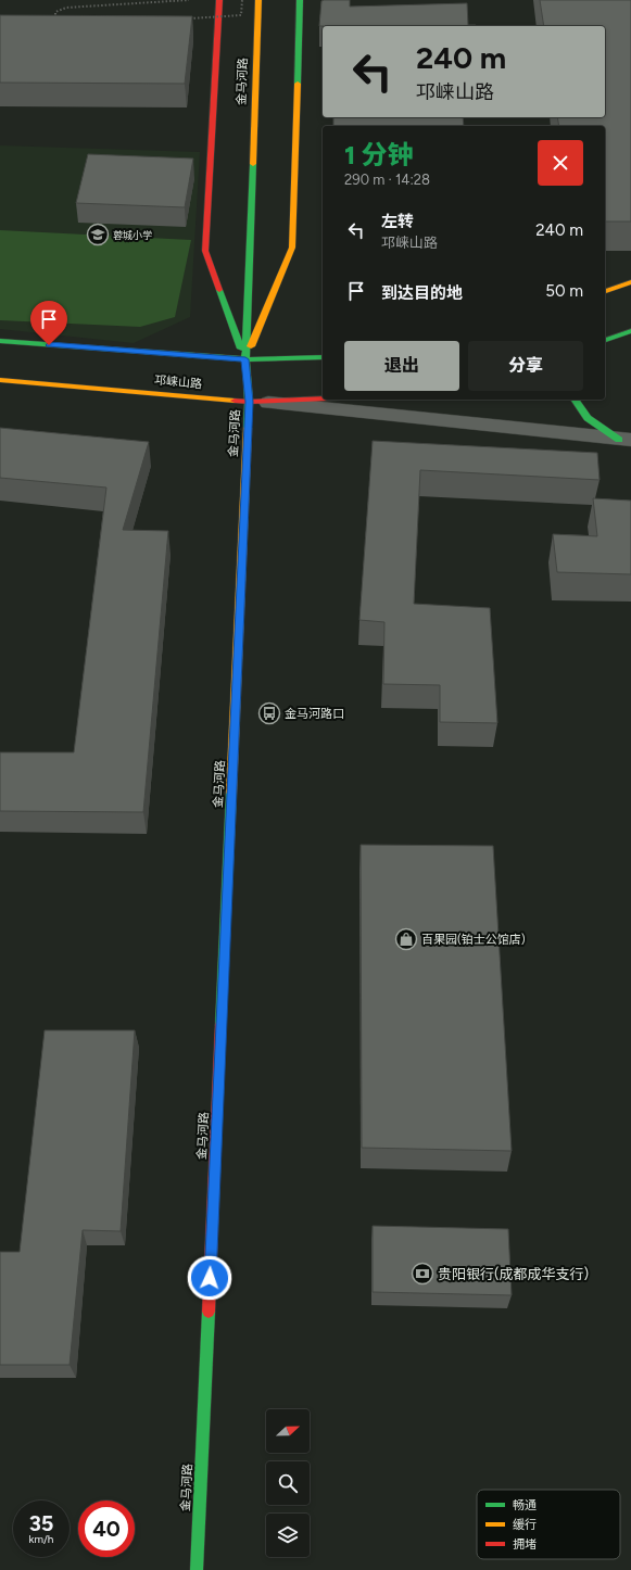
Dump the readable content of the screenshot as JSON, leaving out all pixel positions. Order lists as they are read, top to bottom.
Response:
{
  "streets": {
    "street": ["金马河路", "邛崃山路"]
  },
  "crossings": [
    ["金马河路", "邛崃山路"]
  ],
  "places": {
    "school or university": ["蓉城小学"],
    "bus stop": ["金马河路口"],
    "shop": ["百果园(铂士公馆店)"],
    "bank": ["贵阳银行(成都成华支行)"]
  },
  "legend": ["畅通", "缓行", "拥堵"],
  "north": "right",
  "page": {
    "turn": ["240 m", "邛崃山路"],
    "heading": ["1 分钟", "290 m · 14:28"],
    "list": [
      {
        "name": "左转",
        "note": "邛崃山路",
        "value": "240 m"
      },
      {
        "name": "到达目的地",
        "value": "50 m"
      }
    ],
    "buttons": ["退出", "分享"],
    "speed": "35 km/h",
    "limit": "40"
  }
}
